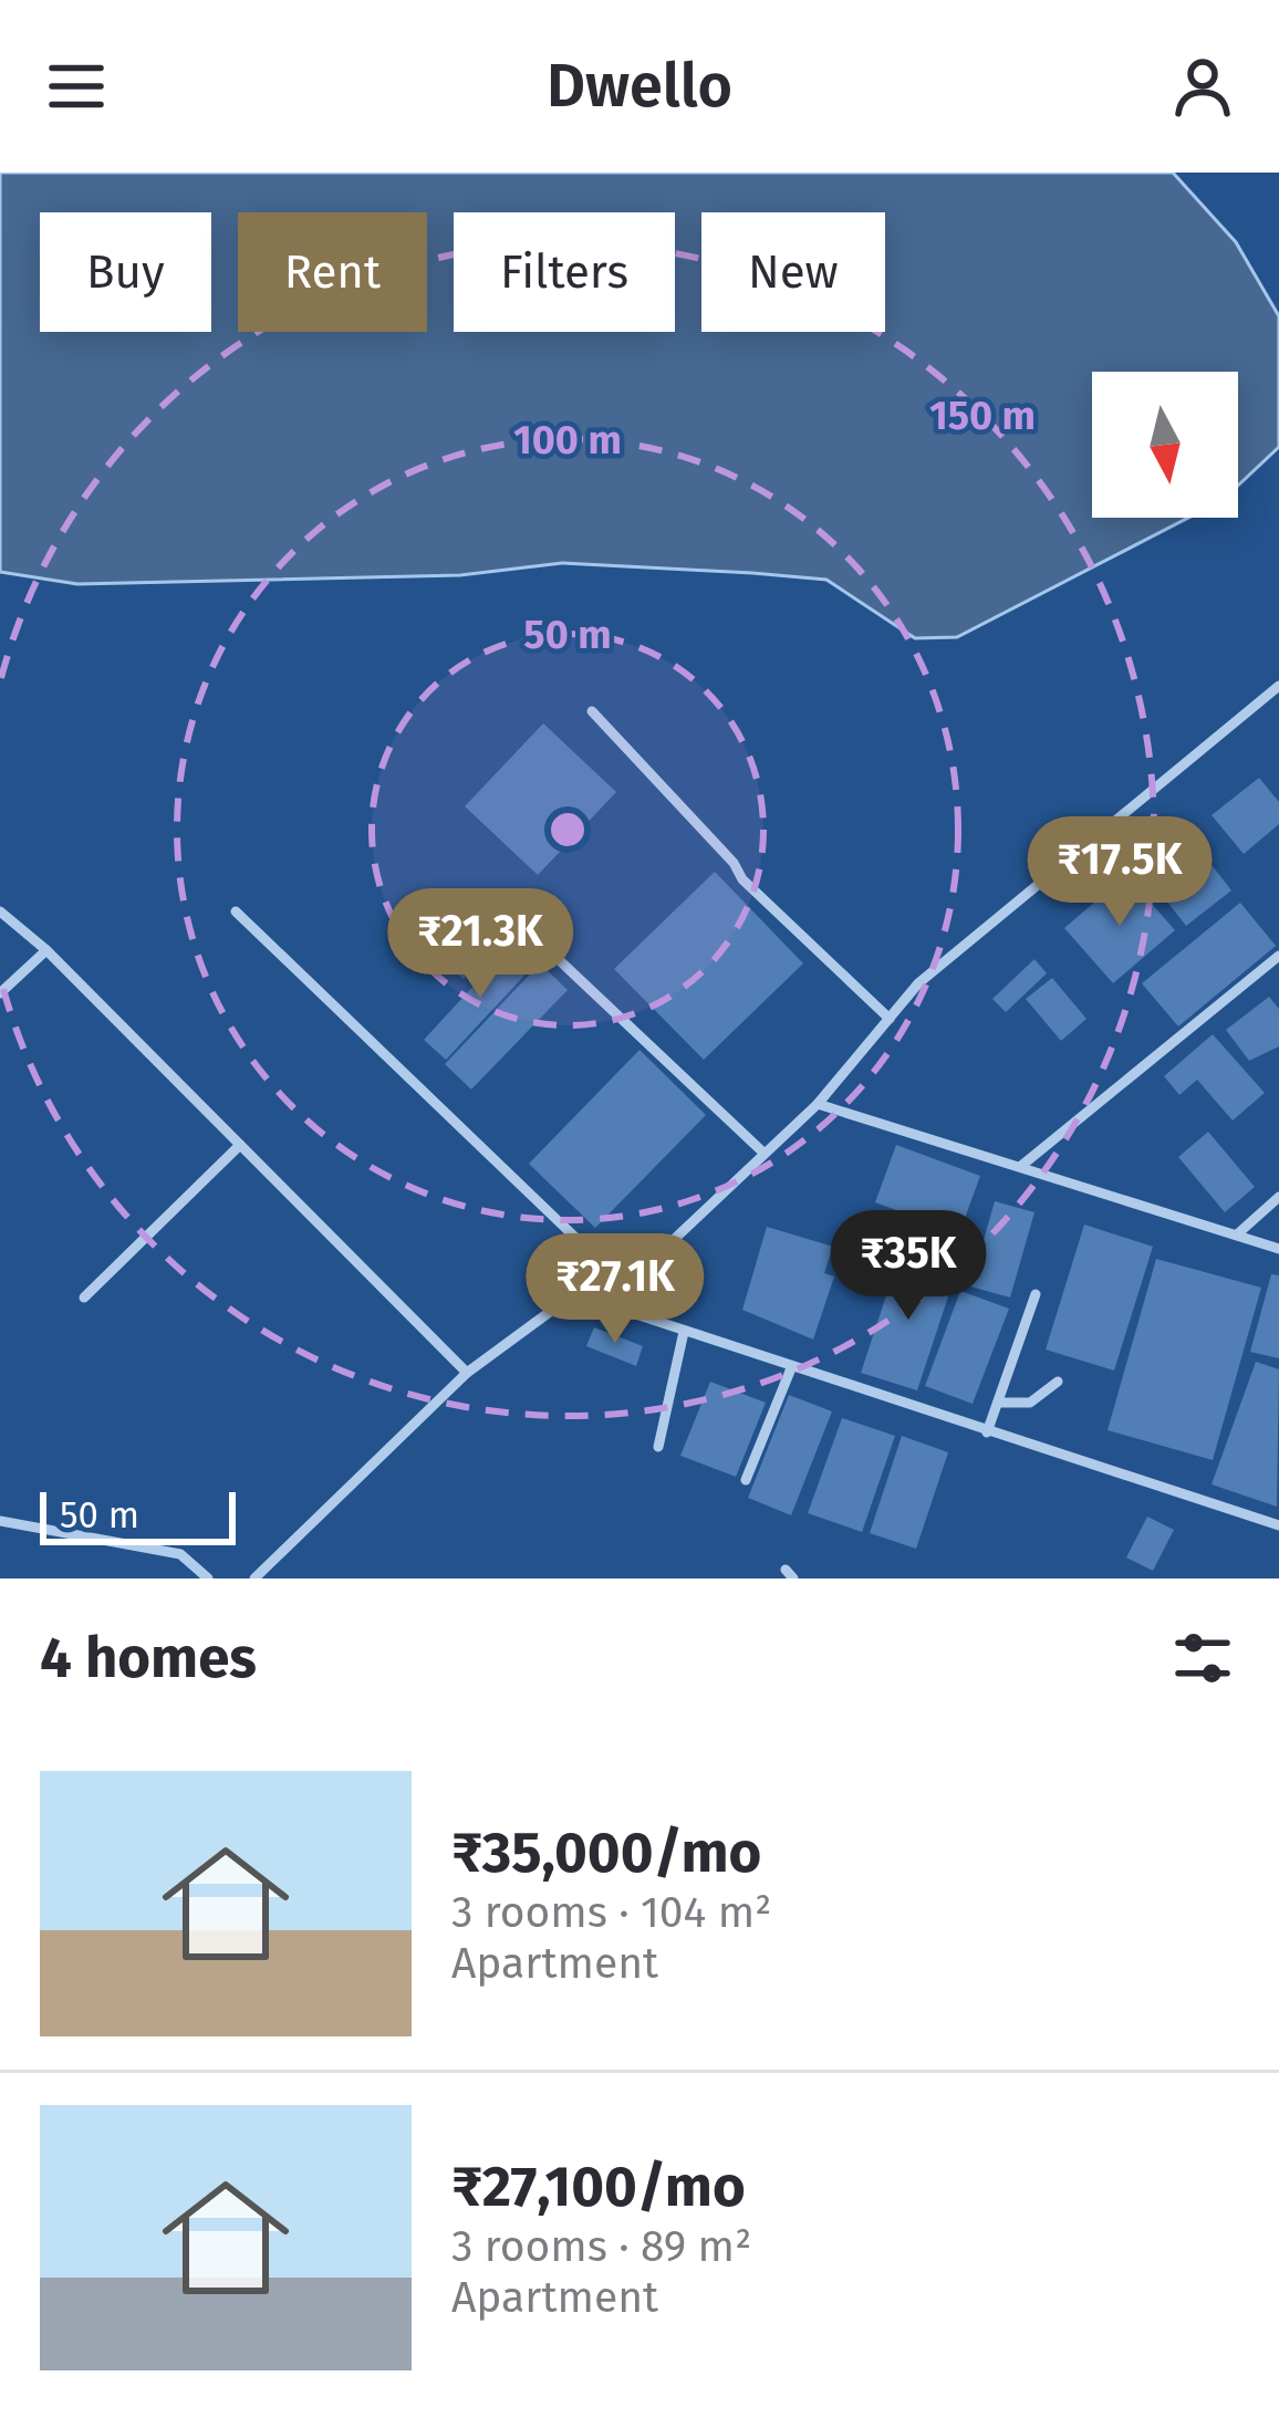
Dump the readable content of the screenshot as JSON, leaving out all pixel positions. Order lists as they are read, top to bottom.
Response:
{
  "scale_bar": "50 m",
  "north": "bottom",
  "page": {
    "header": "Dwello",
    "chip": [
      "Buy",
      "Rent",
      "Filters",
      "New"
    ],
    "price": [
      "₹17.5K",
      "₹21.3K",
      "₹35K",
      "₹27.1K"
    ],
    "scale": "50 m",
    "heading": "4 homes",
    "list": [
      {
        "name": "₹35,000/mo",
        "note": "3 rooms · 104 m² · Apartment"
      },
      {
        "name": "₹27,100/mo",
        "note": "3 rooms · 89 m² · Apartment"
      }
    ]
  },
  "rings": ["150 m", "100 m", "50 m"]
}
